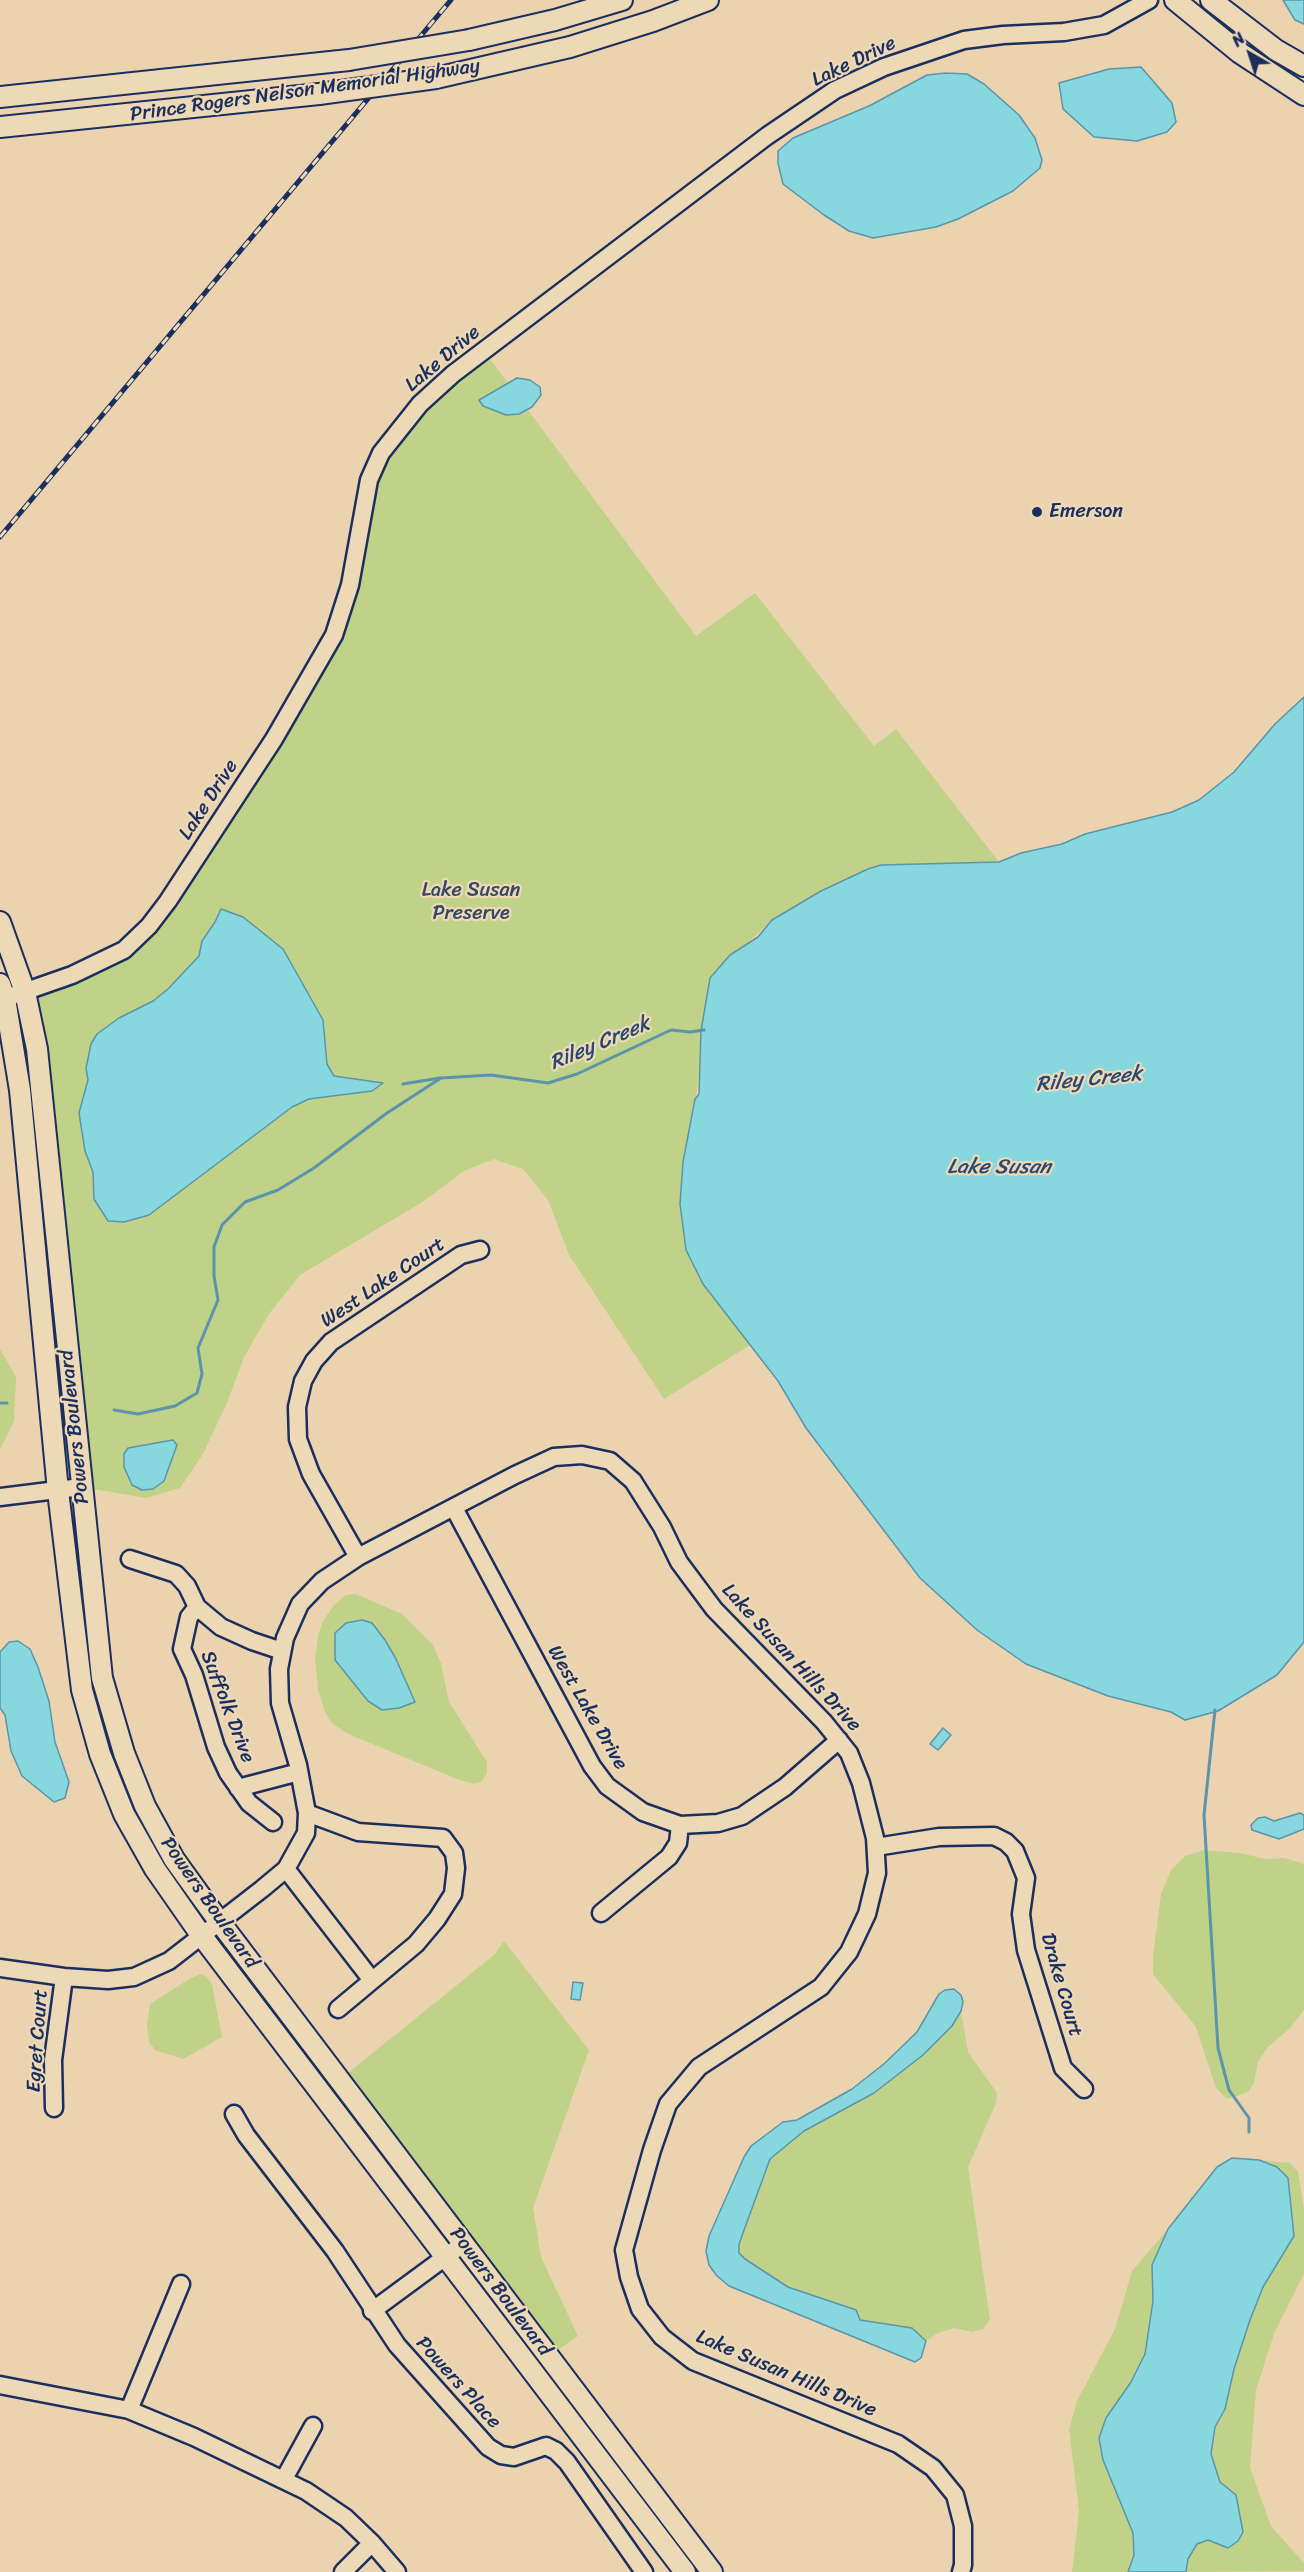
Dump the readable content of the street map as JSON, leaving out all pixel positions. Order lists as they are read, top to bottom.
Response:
{
  "streets": {
    "main road": ["Prince Rogers Nelson Memorial Highway", "Powers Boulevard"],
    "street": [
      "Lake Drive",
      "West Lake Court",
      "Lake Susan Hills Drive",
      "Suffolk Drive",
      "West Lake Drive",
      "Drake Court",
      "Egret Court",
      "Powers Place"
    ]
  },
  "crossings": [
    ["Lake Drive", "Powers Boulevard"],
    ["West Lake Court", "Lake Susan Hills Drive"],
    ["Powers Boulevard", "Lake Susan Hills Drive"],
    ["Lake Susan Hills Drive", "Suffolk Drive"],
    ["Lake Susan Hills Drive", "West Lake Drive"],
    ["Lake Susan Hills Drive", "Drake Court"],
    ["Lake Susan Hills Drive", "Egret Court"]
  ],
  "water": ["Riley Creek", "Lake Susan"],
  "parks": ["Lake Susan Preserve"],
  "places": ["Emerson"],
  "north": "top left"
}
